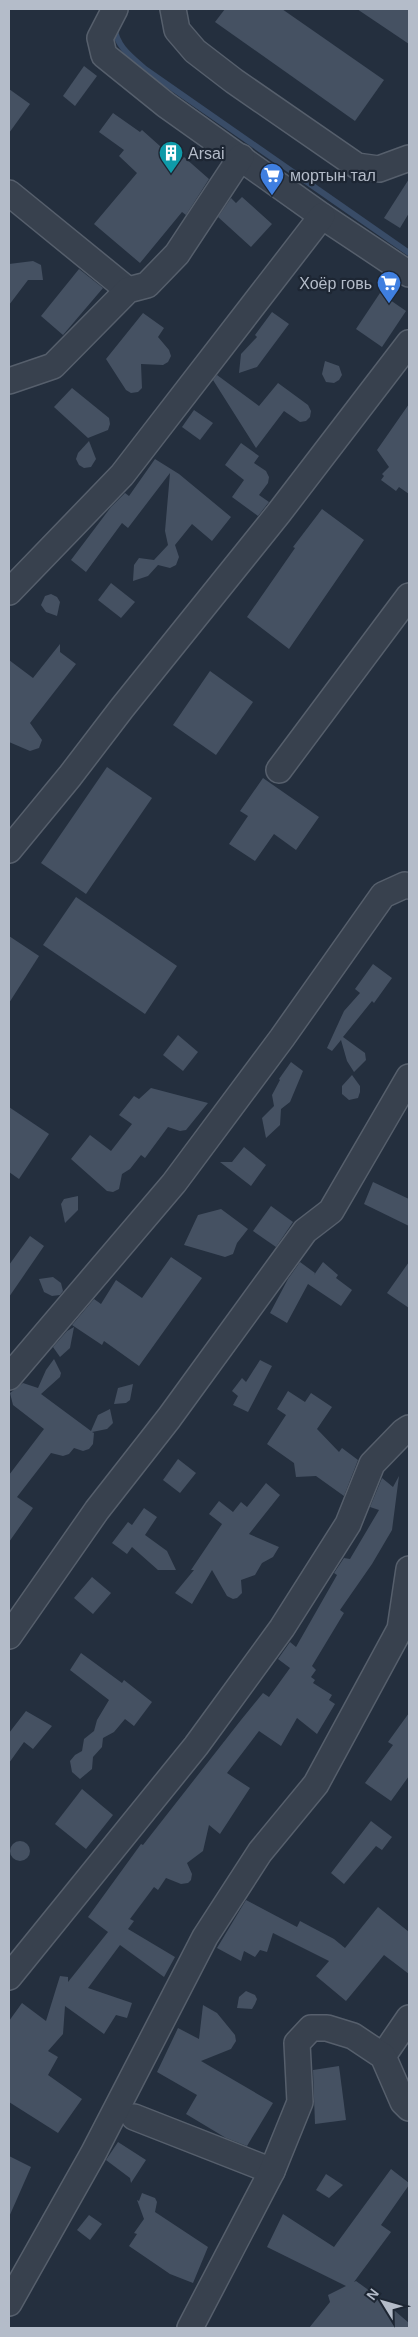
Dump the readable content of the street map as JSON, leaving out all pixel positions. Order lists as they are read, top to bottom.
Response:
{
  "places": {
    "building": ["Arsai"],
    "supermarket": ["мортын тал", "Хоёр говь"]
  },
  "north": "top left"
}
